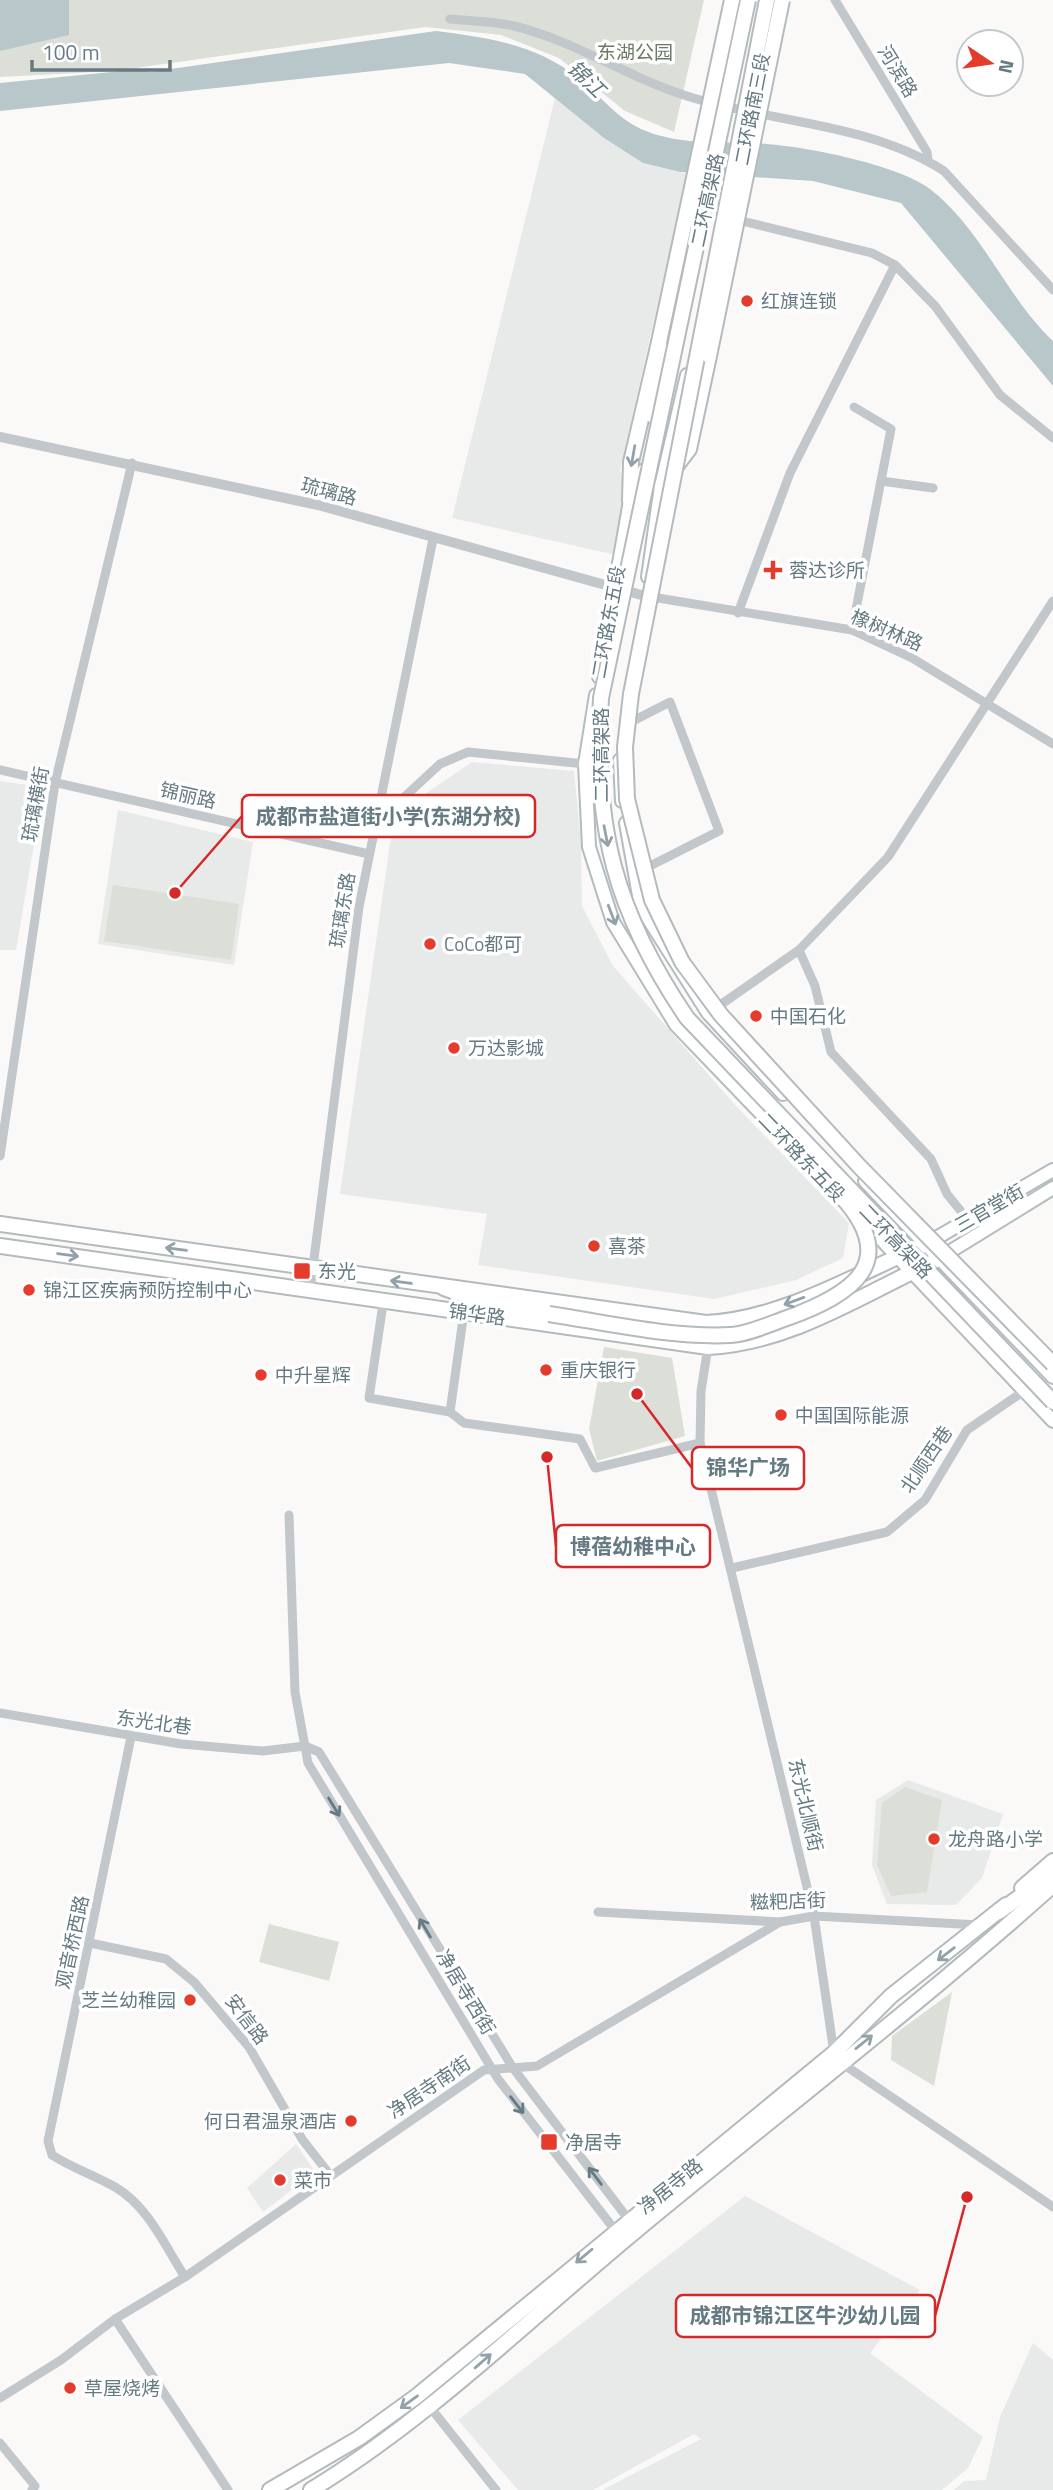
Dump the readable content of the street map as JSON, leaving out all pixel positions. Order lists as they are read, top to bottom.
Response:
{
  "streets": {
    "main road": [
      "二环路南三段",
      "二环高架路",
      "二环路东五段",
      "三官堂街",
      "锦华路",
      "净居寺路"
    ],
    "street": [
      "河滨路",
      "琉璃路",
      "橡树林路",
      "锦丽路",
      "琉璃横街",
      "琉璃东路",
      "北顺西巷",
      "东光北巷",
      "东光北顺街",
      "糍粑店街",
      "观音桥西路",
      "净居寺西街",
      "安信路",
      "净居寺南街"
    ]
  },
  "crossings": [
    ["二环路南三段", "二环路东五段"],
    ["琉璃路", "二环路东五段"],
    ["琉璃路", "橡树林路"],
    ["琉璃路", "琉璃横街"],
    ["琉璃路", "琉璃东路"],
    ["二环路东五段", "橡树林路"],
    ["二环路东五段", "三官堂街"],
    ["二环路东五段", "锦华路"],
    ["二环路东五段", "北顺西巷"],
    ["锦丽路", "琉璃横街"],
    ["锦丽路", "琉璃东路"],
    ["琉璃东路", "锦华路"],
    ["三官堂街", "锦华路"],
    ["锦华路", "东光北顺街"],
    ["北顺西巷", "东光北顺街"],
    ["东光北巷", "观音桥西路"],
    ["东光北巷", "净居寺西街"],
    ["东光北顺街", "糍粑店街"],
    ["东光北顺街", "净居寺路"],
    ["糍粑店街", "净居寺南街"],
    ["糍粑店街", "净居寺路"],
    ["观音桥西路", "安信路"],
    ["观音桥西路", "净居寺南街"],
    ["净居寺西街", "净居寺南街"],
    ["净居寺西街", "净居寺路"],
    ["安信路", "净居寺南街"]
  ],
  "water": ["锦江"],
  "parks": ["东湖公园"],
  "places": {
    "other": [
      "红旗连锁",
      "成都市盐道街小学(东湖分校)",
      "CoCo都可",
      "中国石化",
      "万达影城",
      "喜茶",
      "锦江区疾病预防控制中心",
      "重庆银行",
      "中升星辉",
      "锦华广场",
      "中国国际能源",
      "博蓓幼稚中心",
      "龙舟路小学",
      "芝兰幼稚园",
      "何日君温泉酒店",
      "菜市",
      "成都市锦江区牛沙幼儿园",
      "草屋烧烤"
    ],
    "health": ["蓉达诊所"],
    "transit": ["东光", "净居寺"]
  },
  "scale_bar": "100 m",
  "north": "right"
}
